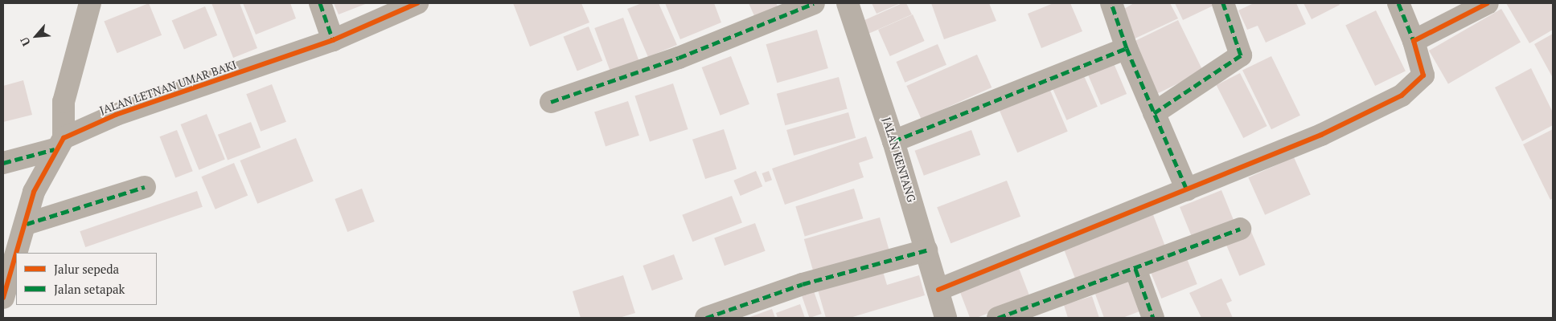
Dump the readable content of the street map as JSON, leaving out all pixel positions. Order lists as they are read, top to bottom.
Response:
{
  "streets": {
    "street": ["JALAN LETNAN UMAR BAKI", "JALAN KENTANG"]
  },
  "legend": ["Jalur sepeda", "Jalan setapak"],
  "north": "bottom left"
}
